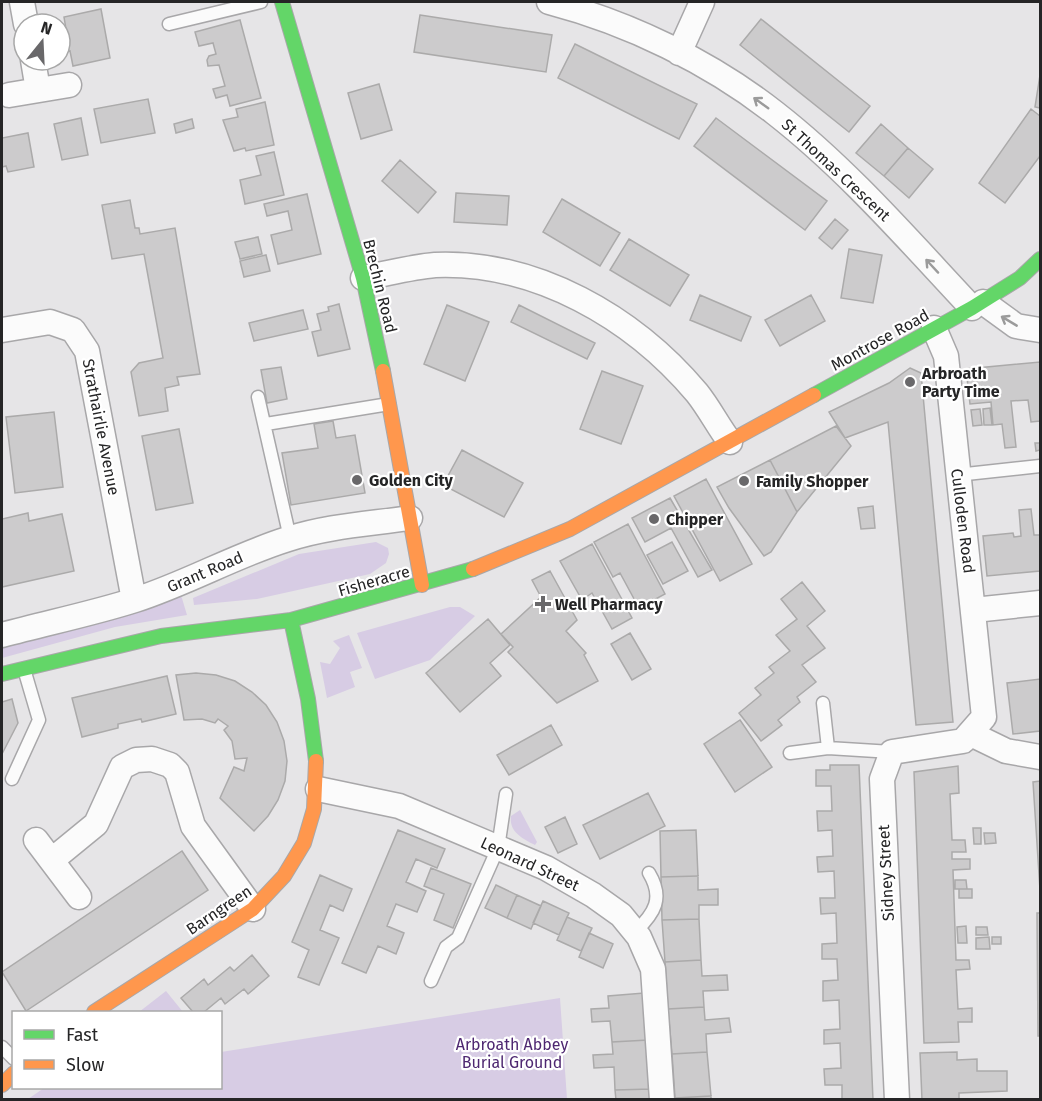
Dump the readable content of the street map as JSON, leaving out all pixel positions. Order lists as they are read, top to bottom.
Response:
{
  "streets": {
    "street": [
      "St Thomas Crescent",
      "Brechin Road",
      "Montrose Road",
      "Strathairlie Avenue",
      "Culloden Road",
      "Grant Road",
      "Fisheracre",
      "Leonard Street",
      "Sidney Street",
      "Barngreen"
    ]
  },
  "crossings": [
    ["St Thomas Crescent", "Montrose Road"],
    ["Brechin Road", "Grant Road"],
    ["Brechin Road", "Fisheracre"],
    ["Montrose Road", "Culloden Road"],
    ["Montrose Road", "Fisheracre"],
    ["Strathairlie Avenue", "Grant Road"],
    ["Fisheracre", "Barngreen"],
    ["Leonard Street", "Barngreen"]
  ],
  "one_way": ["St Thomas Crescent"],
  "parks": ["Arbroath Abbey Burial Ground"],
  "places": {
    "other": [
      "Arbroath Party Time",
      "Golden City",
      "Family Shopper",
      "Chipper"
    ],
    "health": ["Well Pharmacy"]
  },
  "legend": ["Fast", "Slow"],
  "north": "top"
}
